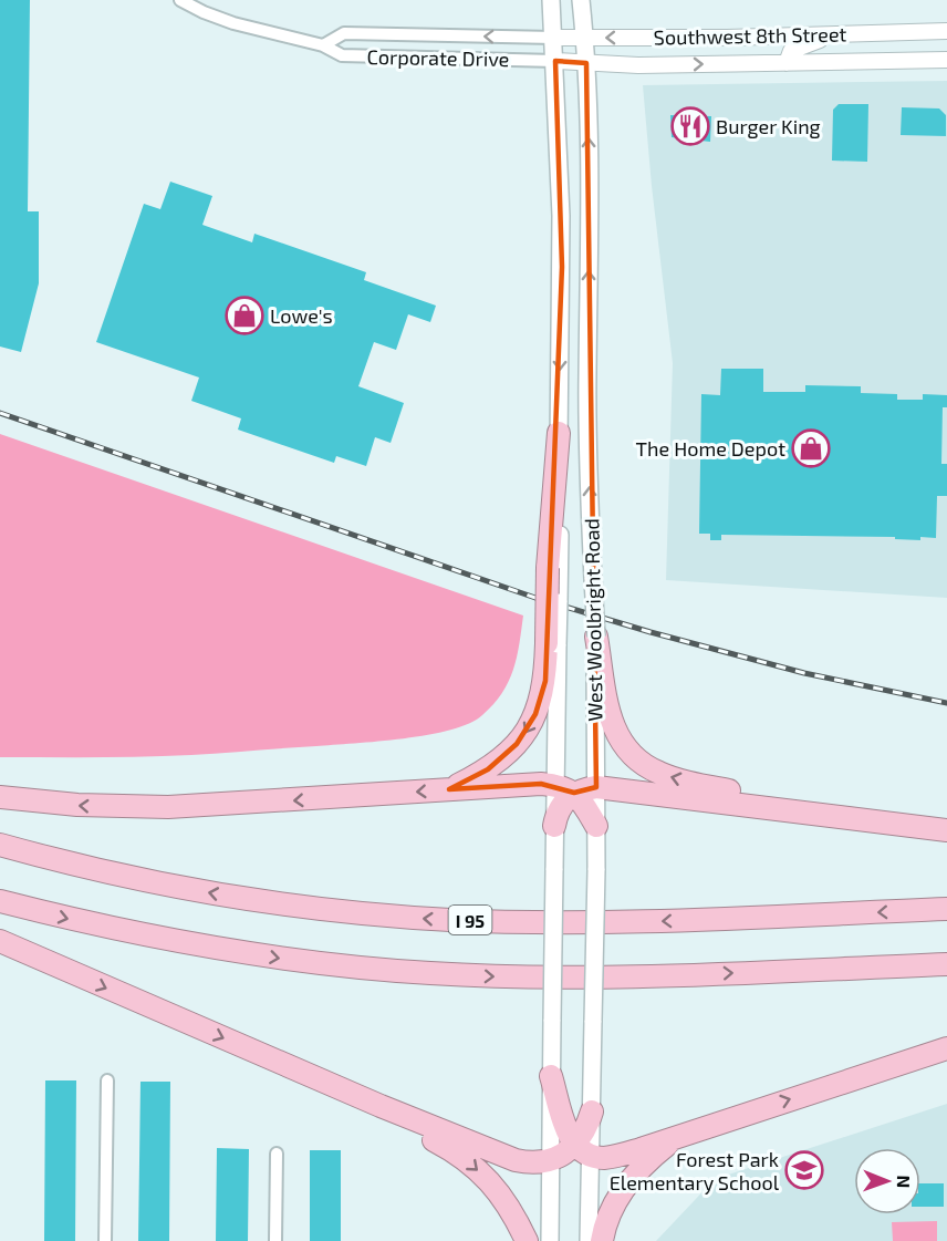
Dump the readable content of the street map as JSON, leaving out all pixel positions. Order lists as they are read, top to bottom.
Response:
{
  "streets": {
    "highway": ["I 95"],
    "main road": ["West Woolbright Road"],
    "street": ["Southwest 8th Street", "Corporate Drive"]
  },
  "crossings": [
    ["Southwest 8th Street", "Corporate Drive"],
    ["Southwest 8th Street", "West Woolbright Road"]
  ],
  "places": {
    "restaurant": ["Burger King"],
    "shop": ["Lowe's", "The Home Depot"],
    "school or university": ["Forest Park Elementary School"]
  },
  "north": "right"
}
